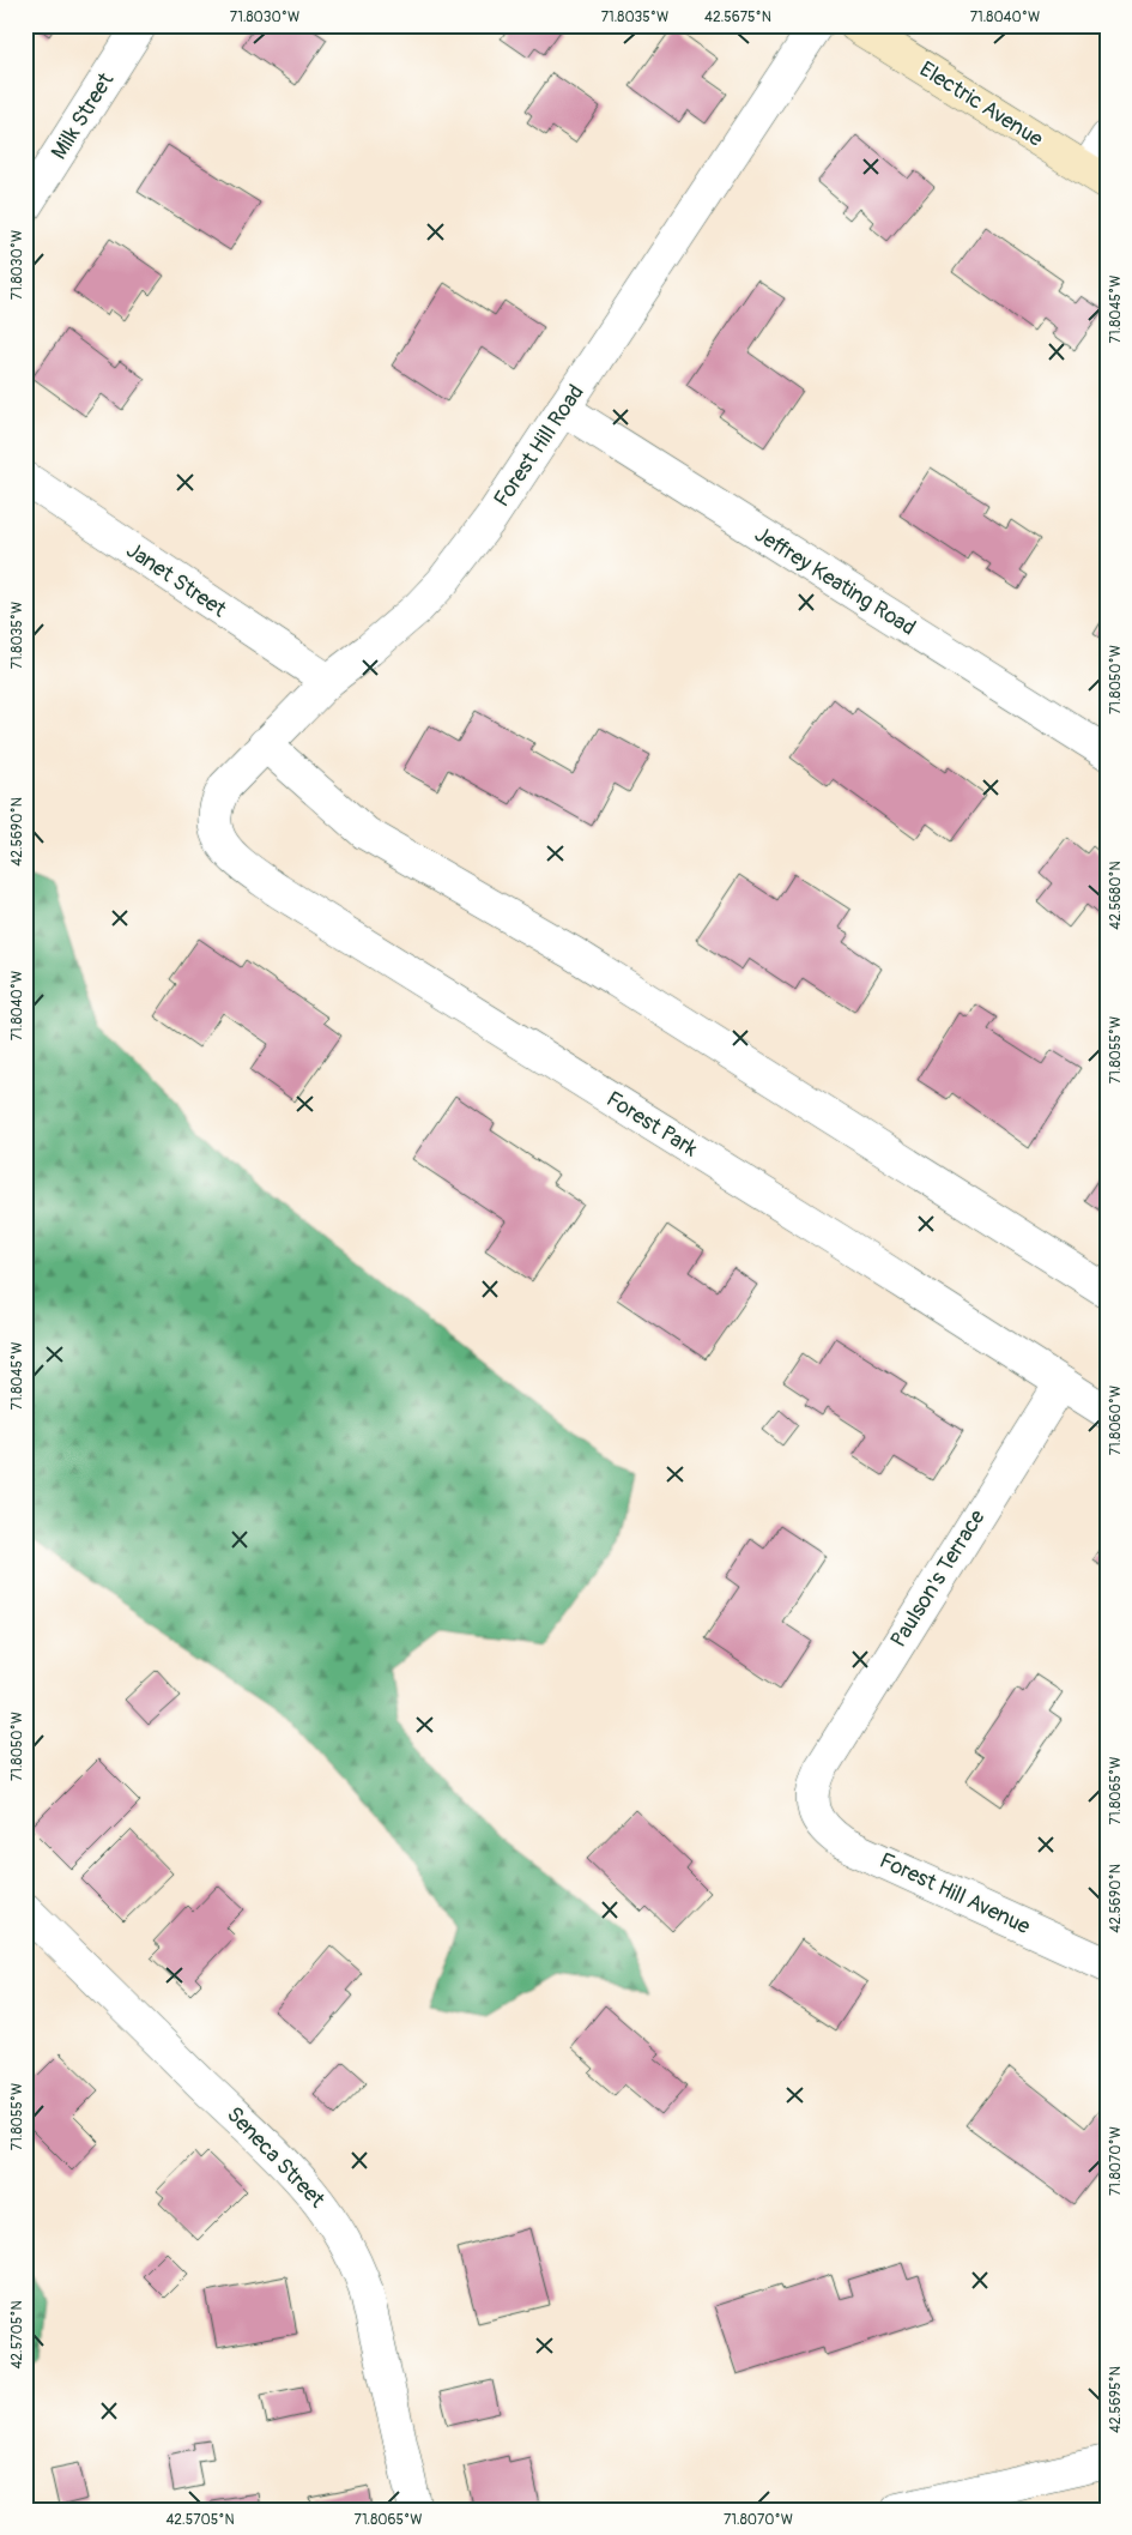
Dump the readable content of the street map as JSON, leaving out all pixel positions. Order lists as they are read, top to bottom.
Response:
{
  "streets": {
    "main road": ["Electric Avenue"],
    "street": [
      "Milk Street",
      "Forest Hill Road",
      "Janet Street",
      "Jeffrey Keating Road",
      "Forest Park",
      "Paulson's Terrace",
      "Forest Hill Avenue",
      "Seneca Street"
    ]
  },
  "crossings": [
    ["Forest Hill Road", "Janet Street"],
    ["Forest Hill Road", "Jeffrey Keating Road"],
    ["Forest Hill Road", "Forest Park"],
    ["Forest Park", "Paulson's Terrace"],
    ["Paulson's Terrace", "Forest Hill Avenue"]
  ],
  "coordinates": [
    "71.8030°W",
    "71.8035°W",
    "42.5675°N",
    "71.8040°W",
    "71.8045°W",
    "71.8050°W",
    "42.5690°N",
    "42.5680°N",
    "71.8055°W",
    "71.8060°W",
    "71.8065°W",
    "71.8070°W",
    "42.5705°N",
    "42.5695°N"
  ]
}
